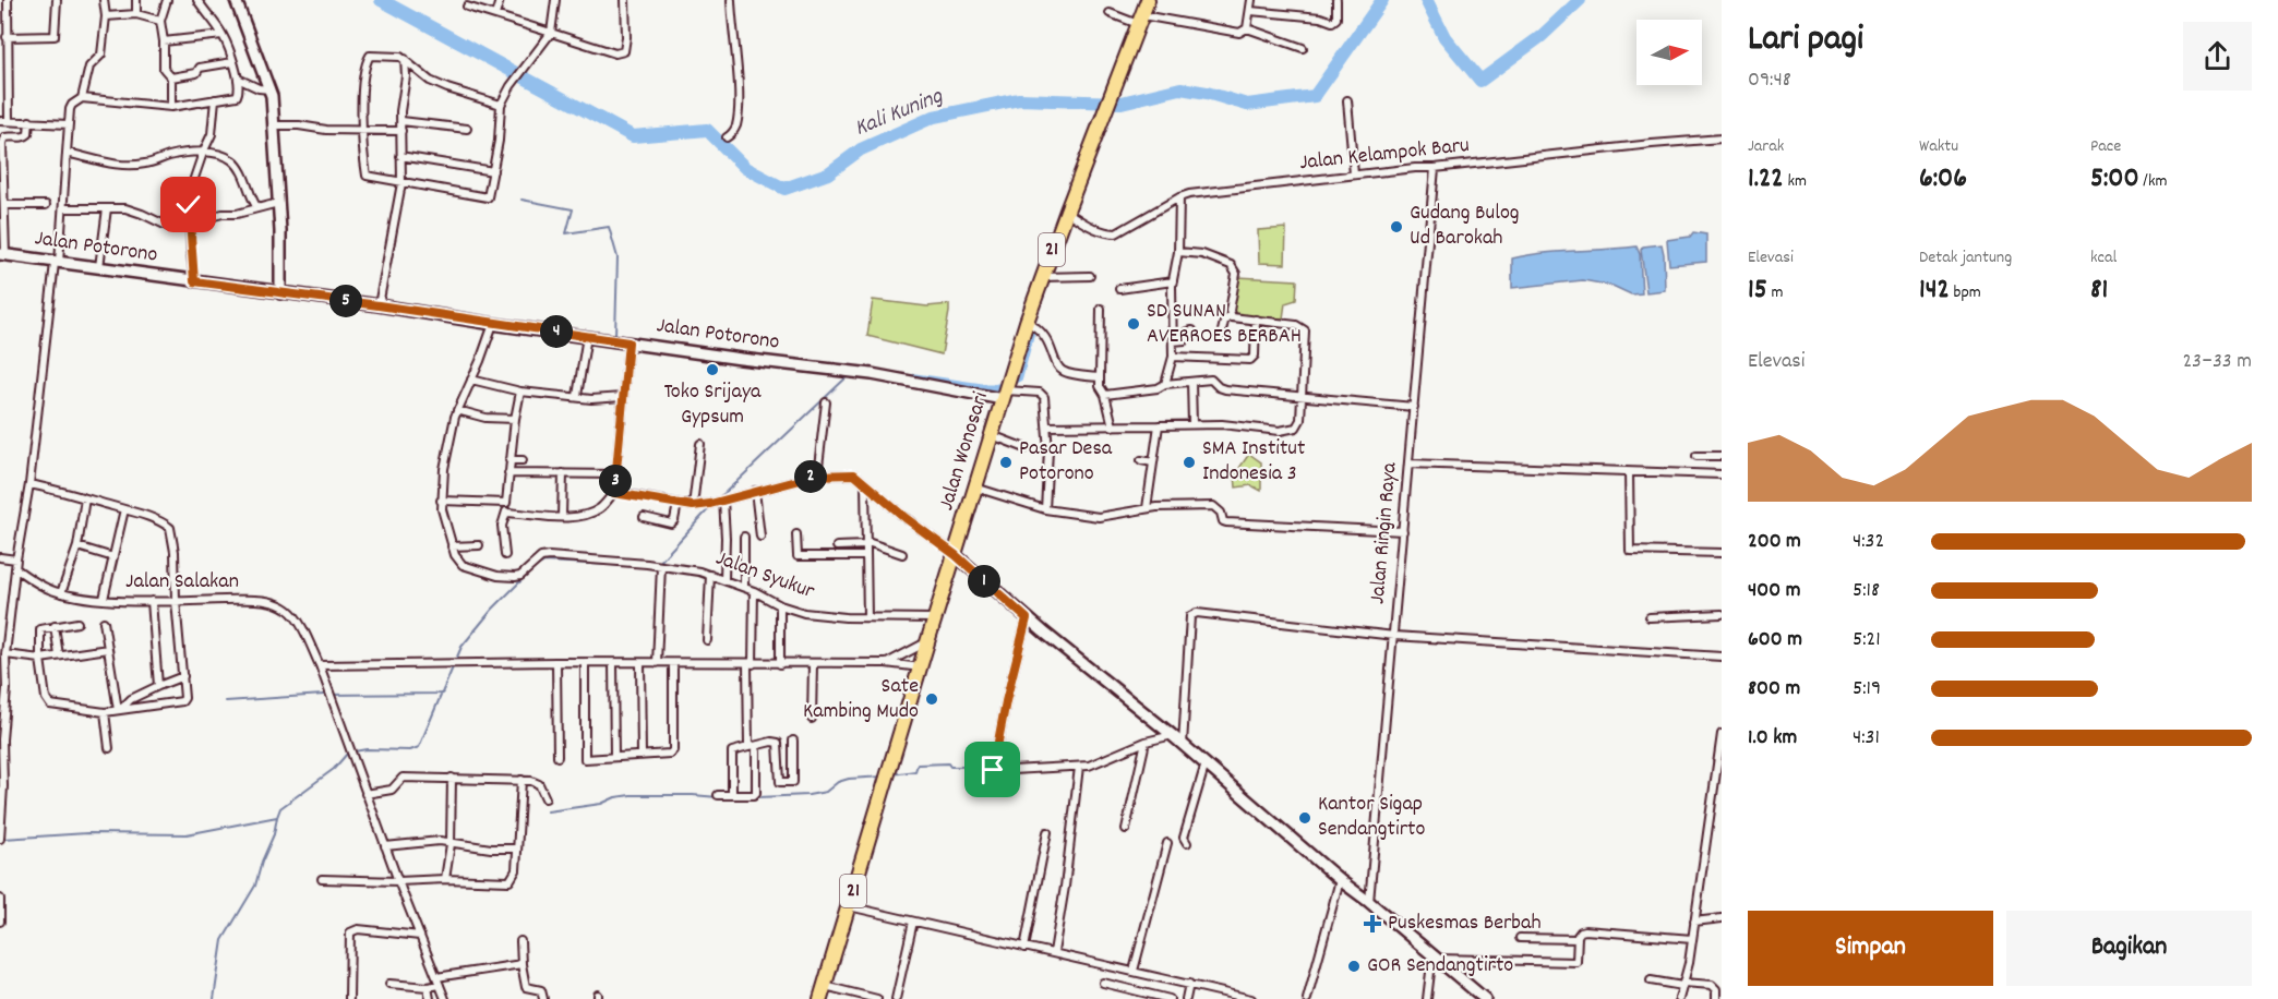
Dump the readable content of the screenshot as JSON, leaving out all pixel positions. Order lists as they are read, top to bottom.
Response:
{
  "streets": {
    "highway": ["21", "Jalan Wonosari"],
    "street": [
      "Jalan Kelampok Baru",
      "Jalan Potorono",
      "Jalan Ringin Raya",
      "Jalan Syukur",
      "Jalan Salakan"
    ]
  },
  "crossings": [
    ["Jalan Kelampok Baru", "Jalan Wonosari"],
    ["Jalan Kelampok Baru", "Jalan Ringin Raya"],
    ["Jalan Potorono", "Jalan Wonosari"],
    ["Jalan Wonosari", "Jalan Syukur"]
  ],
  "water": ["Kali Kuning"],
  "places": {
    "other": [
      "Gudang Bulog Ud Barokah",
      "SD SUNAN AVERROES BERBAH",
      "Toko Srijaya Gypsum",
      "Pasar Desa Potorono",
      "SMA Institut Indonesia 3",
      "Sate Kambing Mudo",
      "Kantor Sigap Sendangtirto",
      "GOR Sendangtirto"
    ],
    "health": ["Puskesmas Berbah"]
  },
  "north": "right",
  "page": {
    "heading": ["Lari pagi", "09:48"],
    "stats": [
      ["Jarak", "1.22 km"],
      ["Waktu", "6:06"],
      ["Pace", "5:00 /km"],
      ["Elevasi", "15 m"],
      ["Detak jantung", "142 bpm"],
      ["kcal", "81"]
    ],
    "pins": [
      "5",
      "4",
      "2",
      "3",
      "1"
    ],
    "chart": ["Elevasi", "23–33 m"],
    "list": [
      {
        "name": "200 m",
        "note": "4:32"
      },
      {
        "name": "400 m",
        "note": "5:18"
      },
      {
        "name": "600 m",
        "note": "5:21"
      },
      {
        "name": "800 m",
        "note": "5:19"
      },
      {
        "name": "1.0 km",
        "note": "4:31"
      }
    ],
    "buttons": ["Simpan", "Bagikan"]
  }
}
